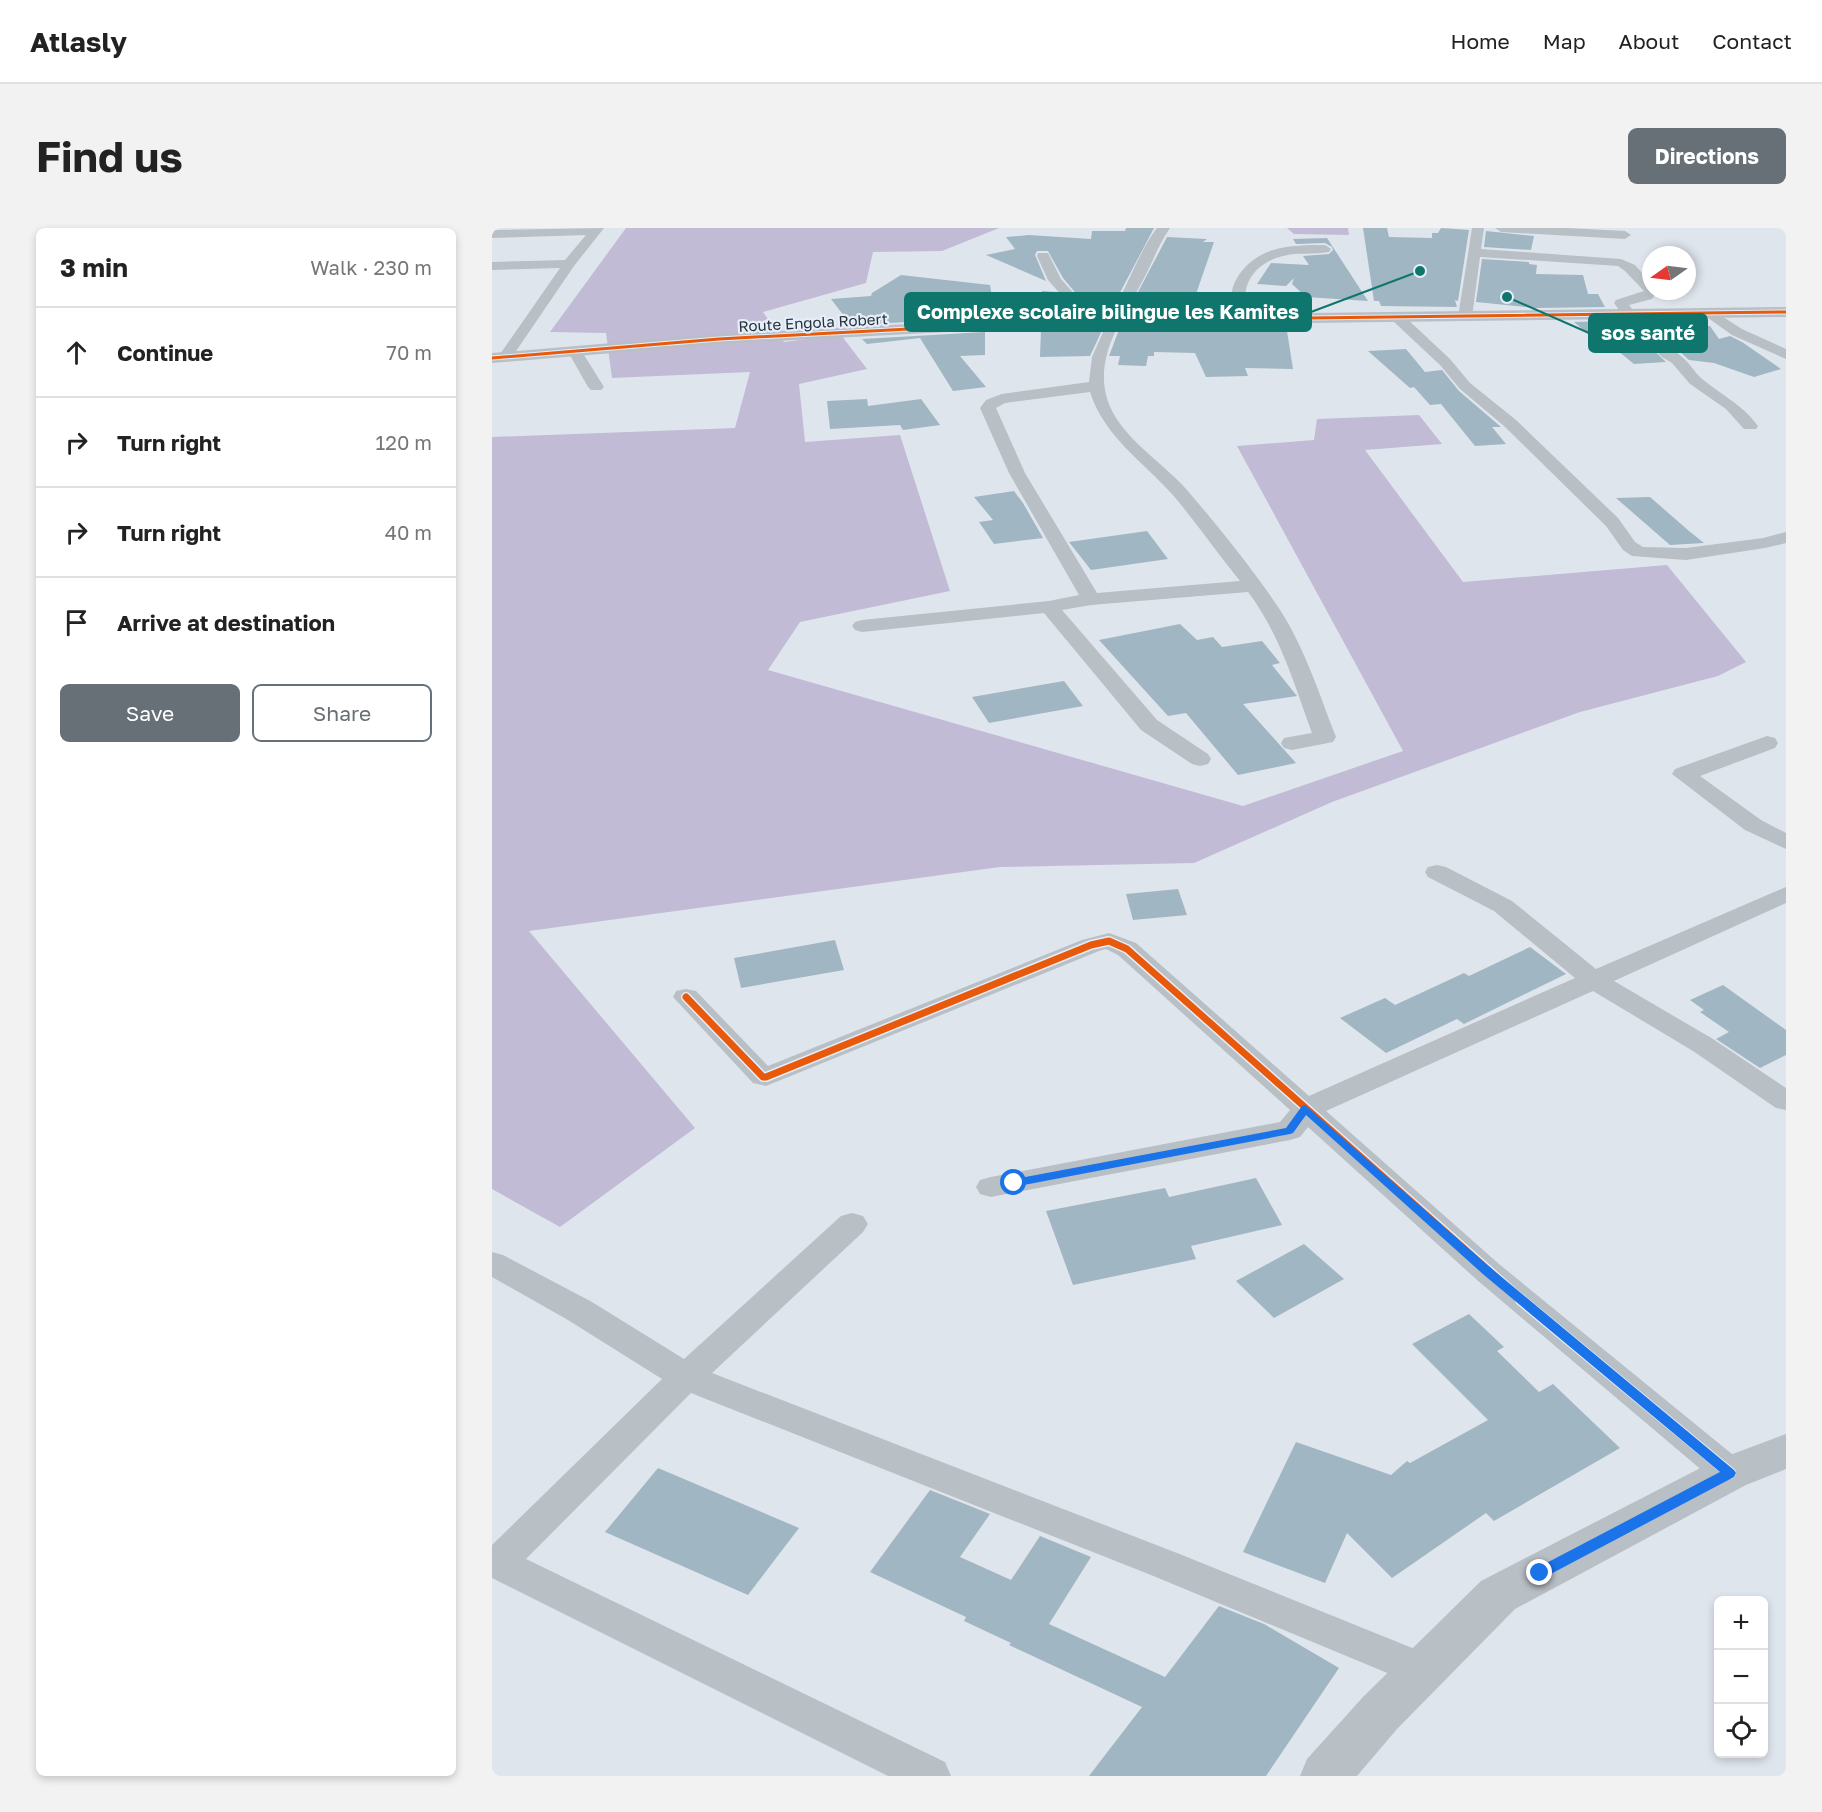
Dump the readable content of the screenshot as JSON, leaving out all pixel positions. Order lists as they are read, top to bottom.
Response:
{
  "streets": {
    "street": ["Route Engola Robert"]
  },
  "places": ["Complexe scolaire bilingue les Kamites", "sos santé"],
  "north": "left",
  "page": {
    "header": "Atlasly",
    "nav": [
      "Home",
      "Map",
      "About",
      "Contact"
    ],
    "buttons": [
      "Directions",
      ["Save", "Share"]
    ],
    "title": "Find us",
    "heading": ["3 min", "Walk · 230 m"],
    "list": [
      ["Continue", "70 m"],
      ["Turn right", "120 m"],
      ["Turn right", "40 m"],
      "Arrive at destination"
    ],
    "map_buttons": ["+", "−"]
  }
}
